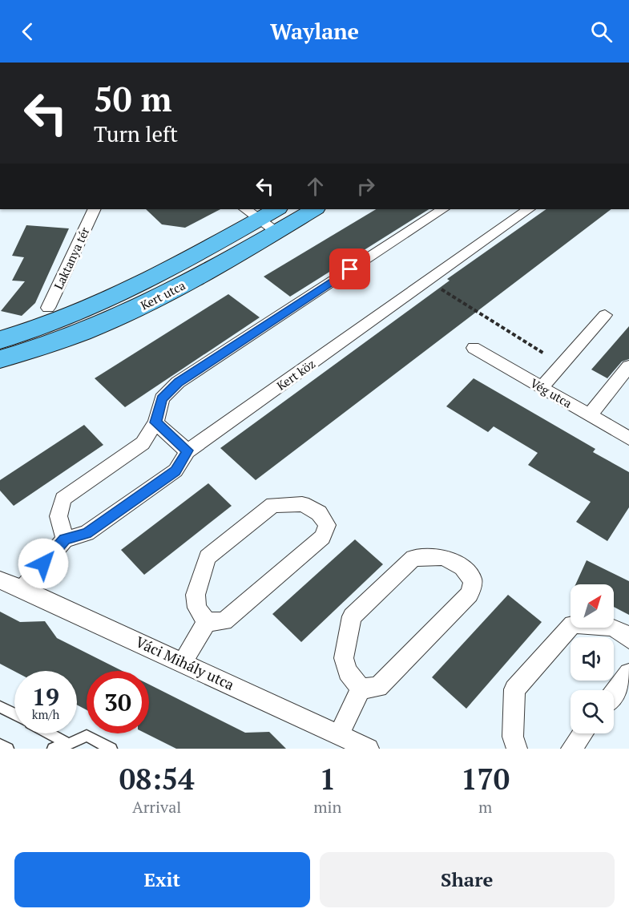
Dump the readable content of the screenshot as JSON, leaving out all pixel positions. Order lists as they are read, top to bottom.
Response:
{
  "streets": {
    "main road": ["Kert utca"],
    "street": [
      "Laktanya tér",
      "Kert köz",
      "Vég utca",
      "Váci Mihály utca"
    ]
  },
  "north": "top right",
  "page": {
    "header": "Waylane",
    "turn": ["50 m", "Turn left"],
    "speed": "19 km/h",
    "limit": "30",
    "eta": [
      "08:54",
      "Arrival",
      "1",
      "min",
      "170",
      "m"
    ],
    "buttons": ["Exit", "Share"]
  }
}
